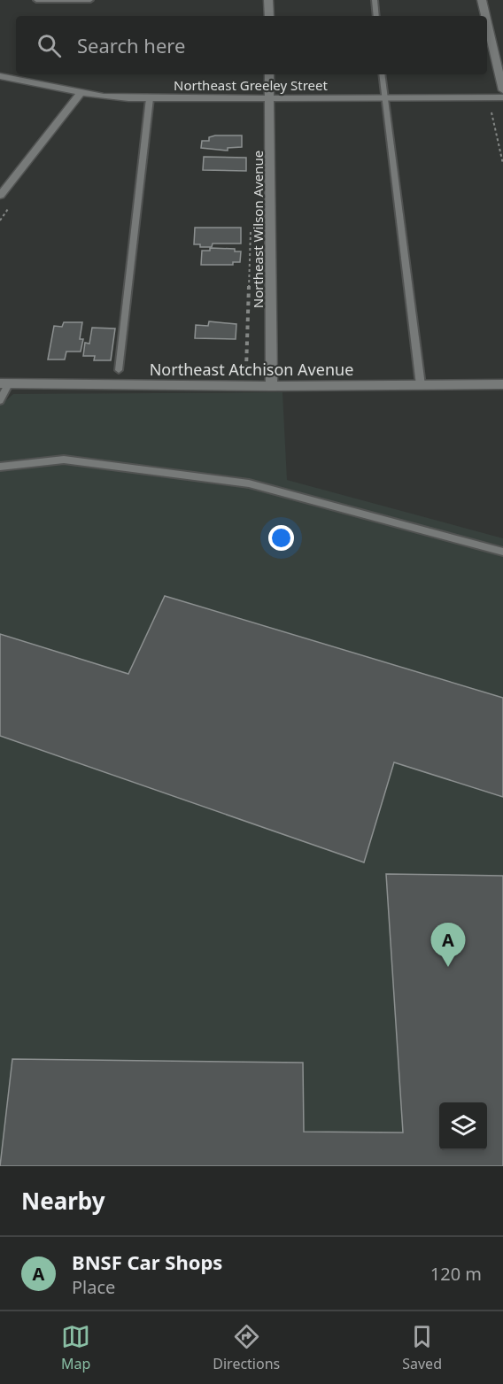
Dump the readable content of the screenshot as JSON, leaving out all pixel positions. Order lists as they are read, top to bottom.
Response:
{
  "streets": {
    "street": ["Northeast Greeley Street", "Northeast Wilson Avenue", "Northeast Atchison Avenue"]
  },
  "crossings": [
    ["Northeast Greeley Street", "Northeast Wilson Avenue"],
    ["Northeast Wilson Avenue", "Northeast Atchison Avenue"]
  ],
  "page": {
    "search": "Search here",
    "pins": "A",
    "heading": "Nearby",
    "list": [
      {
        "mark": "A",
        "name": "BNSF Car Shops",
        "note": "Place",
        "value": "120 m"
      }
    ],
    "nav": ["Map", "Directions", "Saved"]
  }
}
